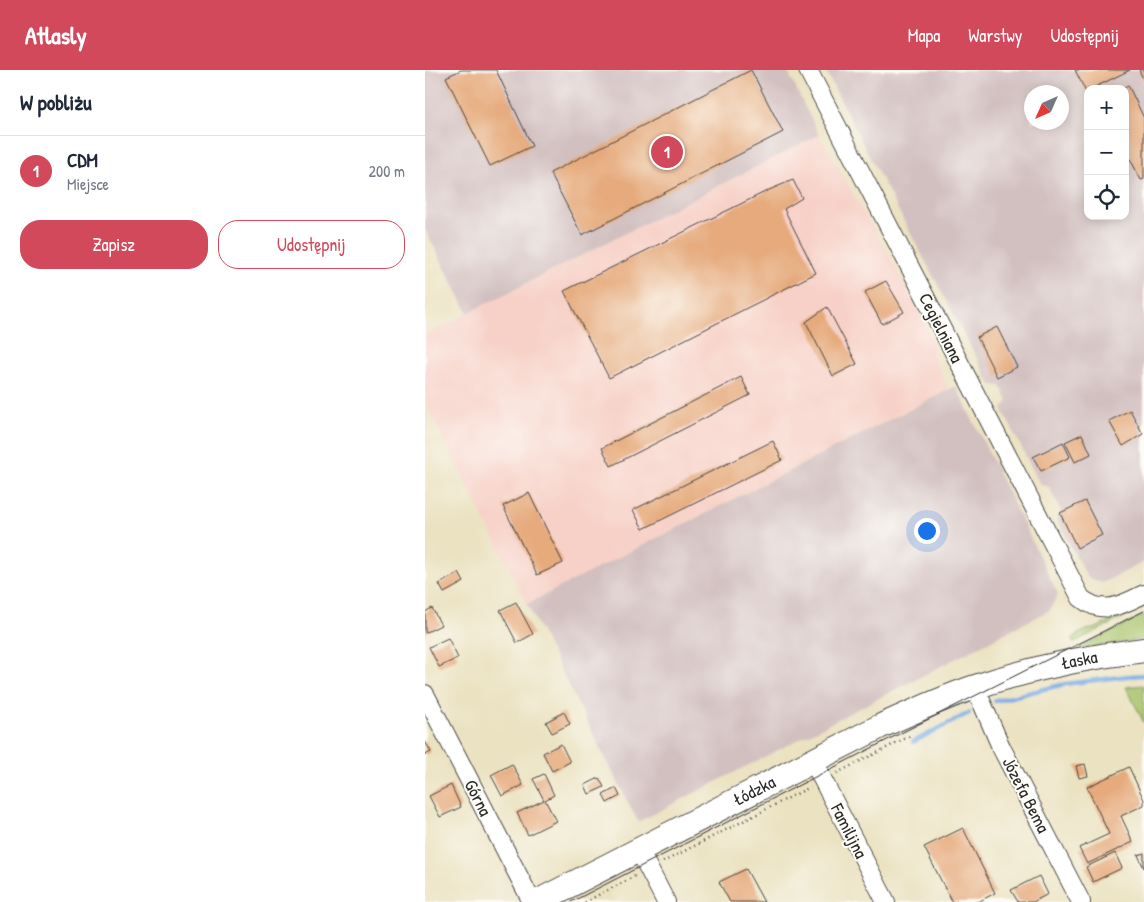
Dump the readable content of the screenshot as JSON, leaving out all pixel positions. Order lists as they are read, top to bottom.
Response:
{
  "streets": {
    "main road": ["Łaska", "Łódzka"],
    "street": [
      "Cegielniana",
      "Józefa Bema",
      "Górna",
      "Familijna"
    ]
  },
  "crossings": [
    ["Łaska", "Łódzka"],
    ["Łaska", "Józefa Bema"],
    ["Łódzka", "Józefa Bema"],
    ["Łódzka", "Familijna"]
  ],
  "north": "bottom left",
  "page": {
    "header": "Atlasly",
    "nav": ["Mapa", "Warstwy", "Udostępnij"],
    "heading": "W pobliżu",
    "map_buttons": ["+", "−"],
    "pins": "1",
    "list": [
      {
        "mark": "1",
        "name": "CDM",
        "note": "Miejsce",
        "value": "200 m"
      }
    ],
    "buttons": ["Zapisz", "Udostępnij"]
  }
}
